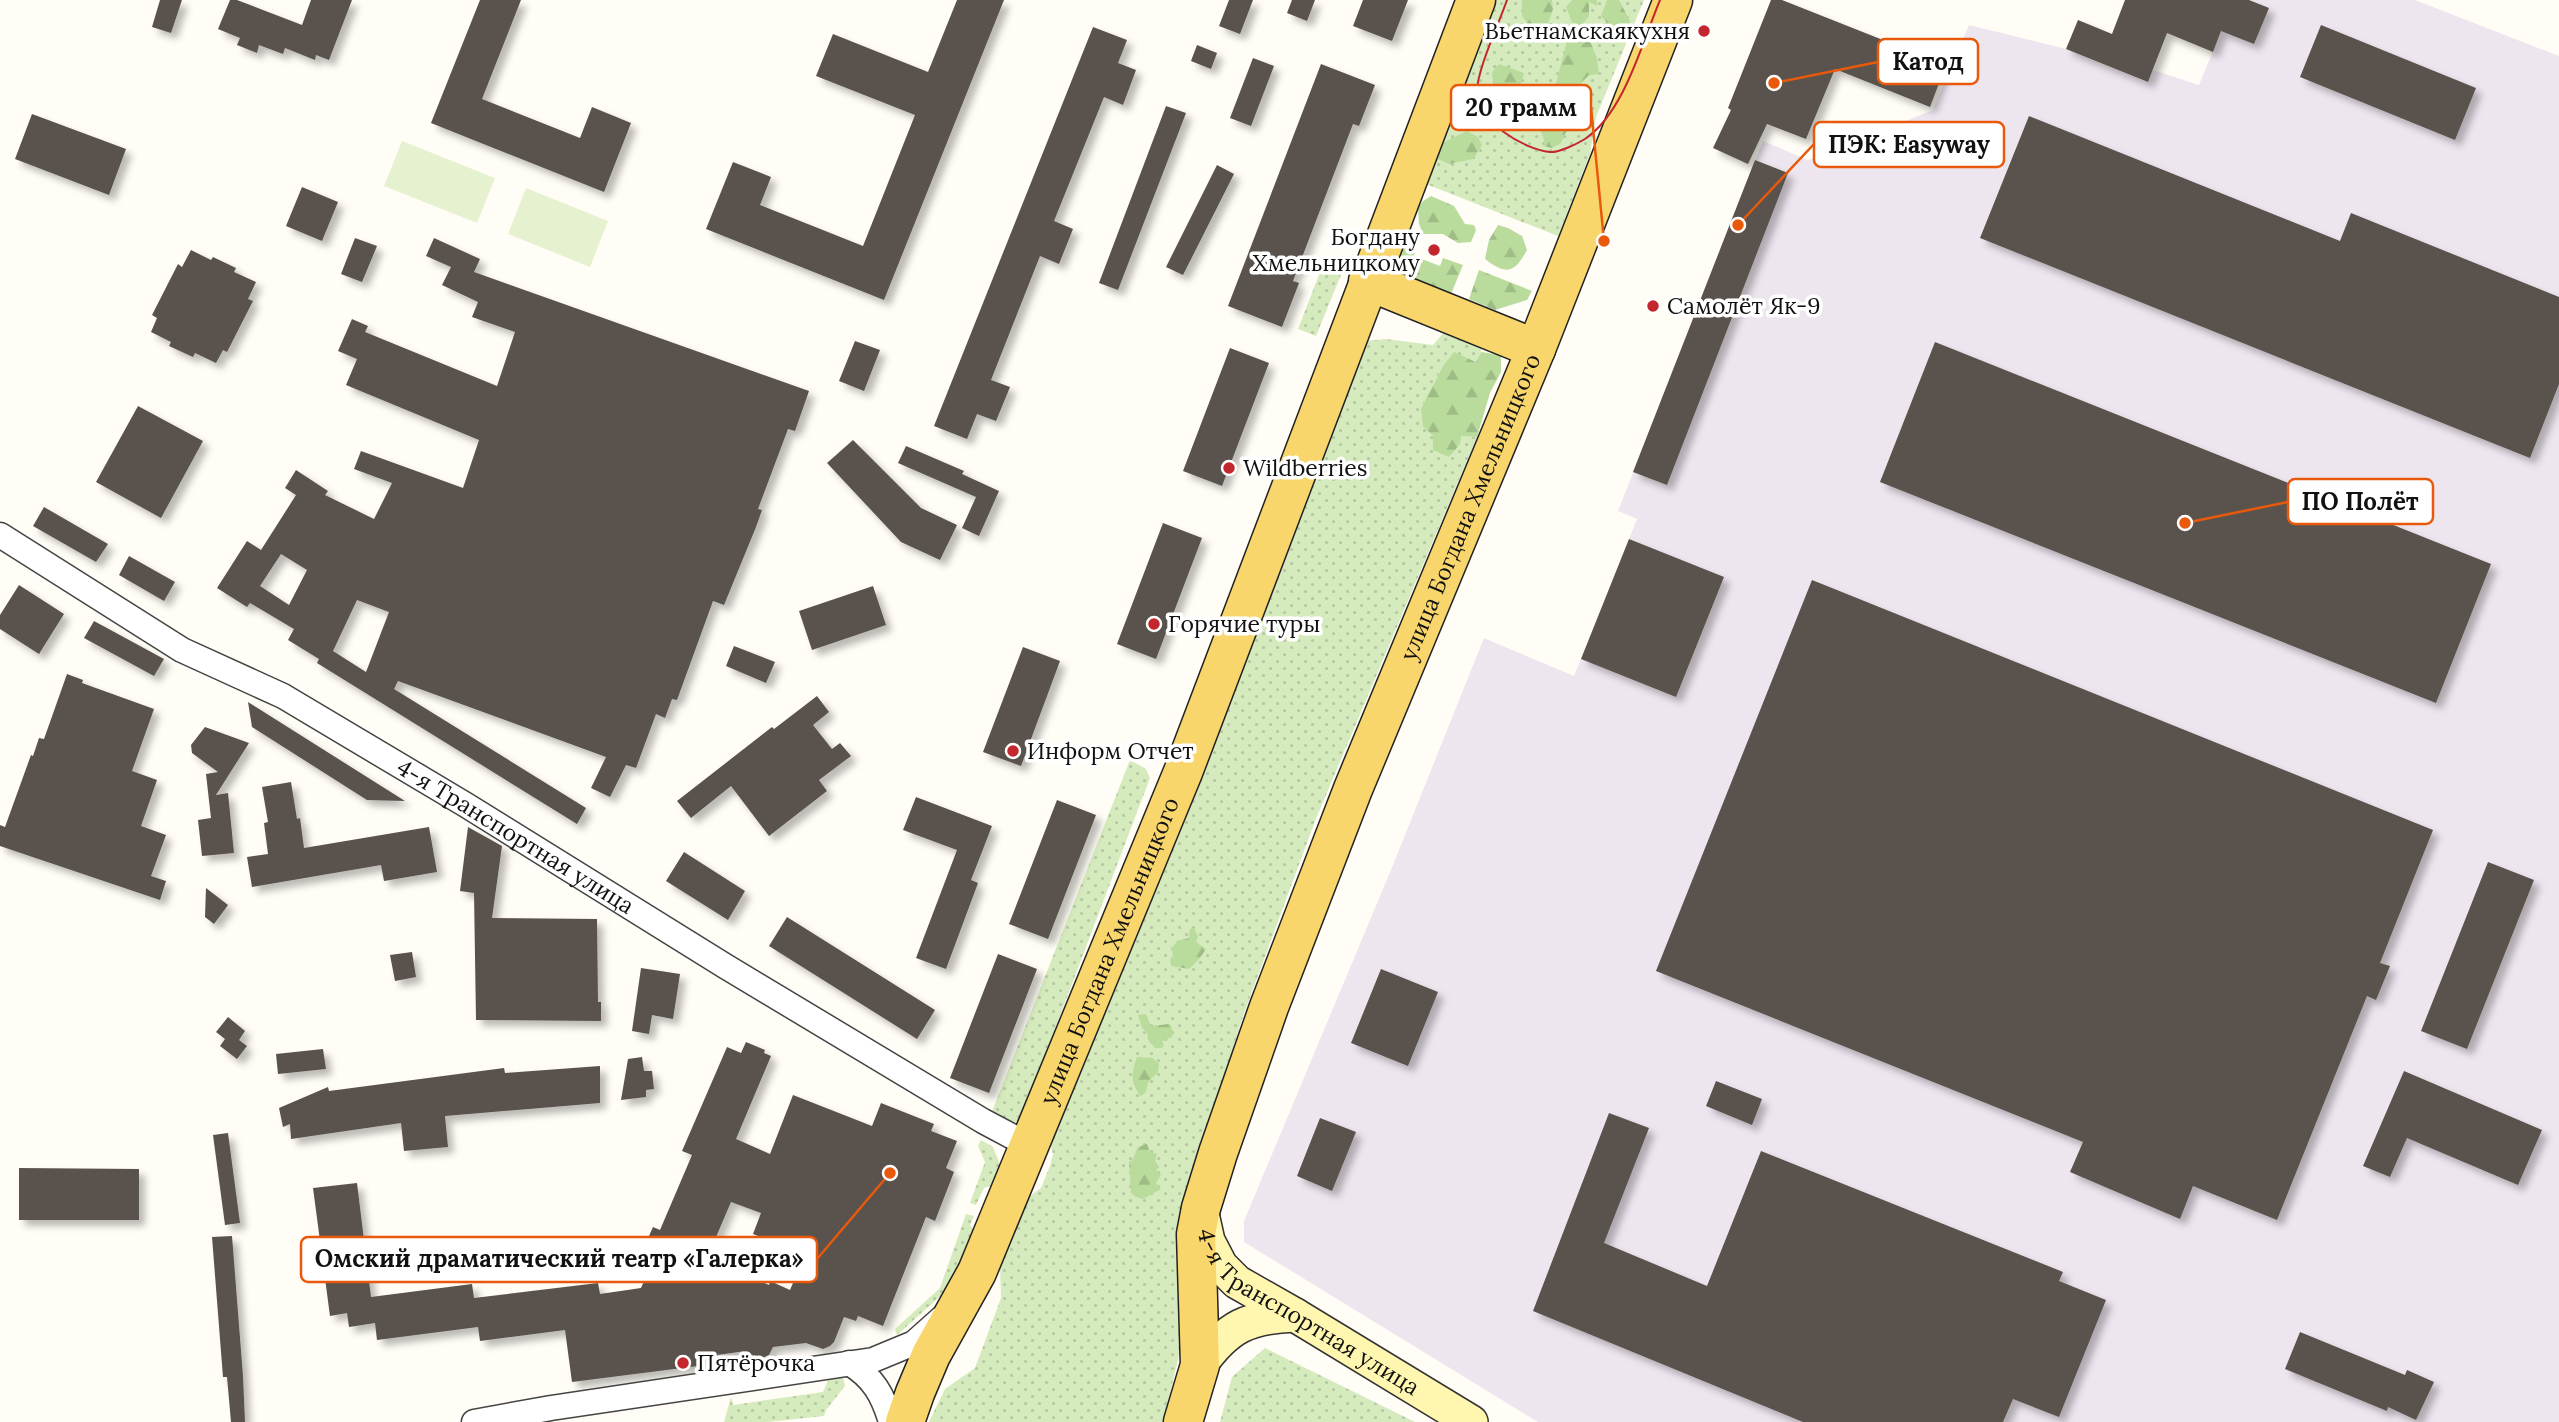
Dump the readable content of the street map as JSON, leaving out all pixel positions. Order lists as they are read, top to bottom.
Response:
{
  "streets": {
    "main road": ["улица Богдана Хмельницкого", "4-я Транспортная улица"]
  },
  "crossings": [
    ["улица Богдана Хмельницкого", "4-я Транспортная улица"]
  ],
  "places": [
    "Вьетнамскаякухня",
    "Катод",
    "ПЭК: Easyway",
    "20 грамм",
    "Богдану Хмельницкому",
    "Самолёт Як-9",
    "Wildberries",
    "ПО Полёт",
    "Горячие туры",
    "Информ Отчет",
    "Омский драматический театр «Галерка»",
    "Пятёрочка"
  ]
}
